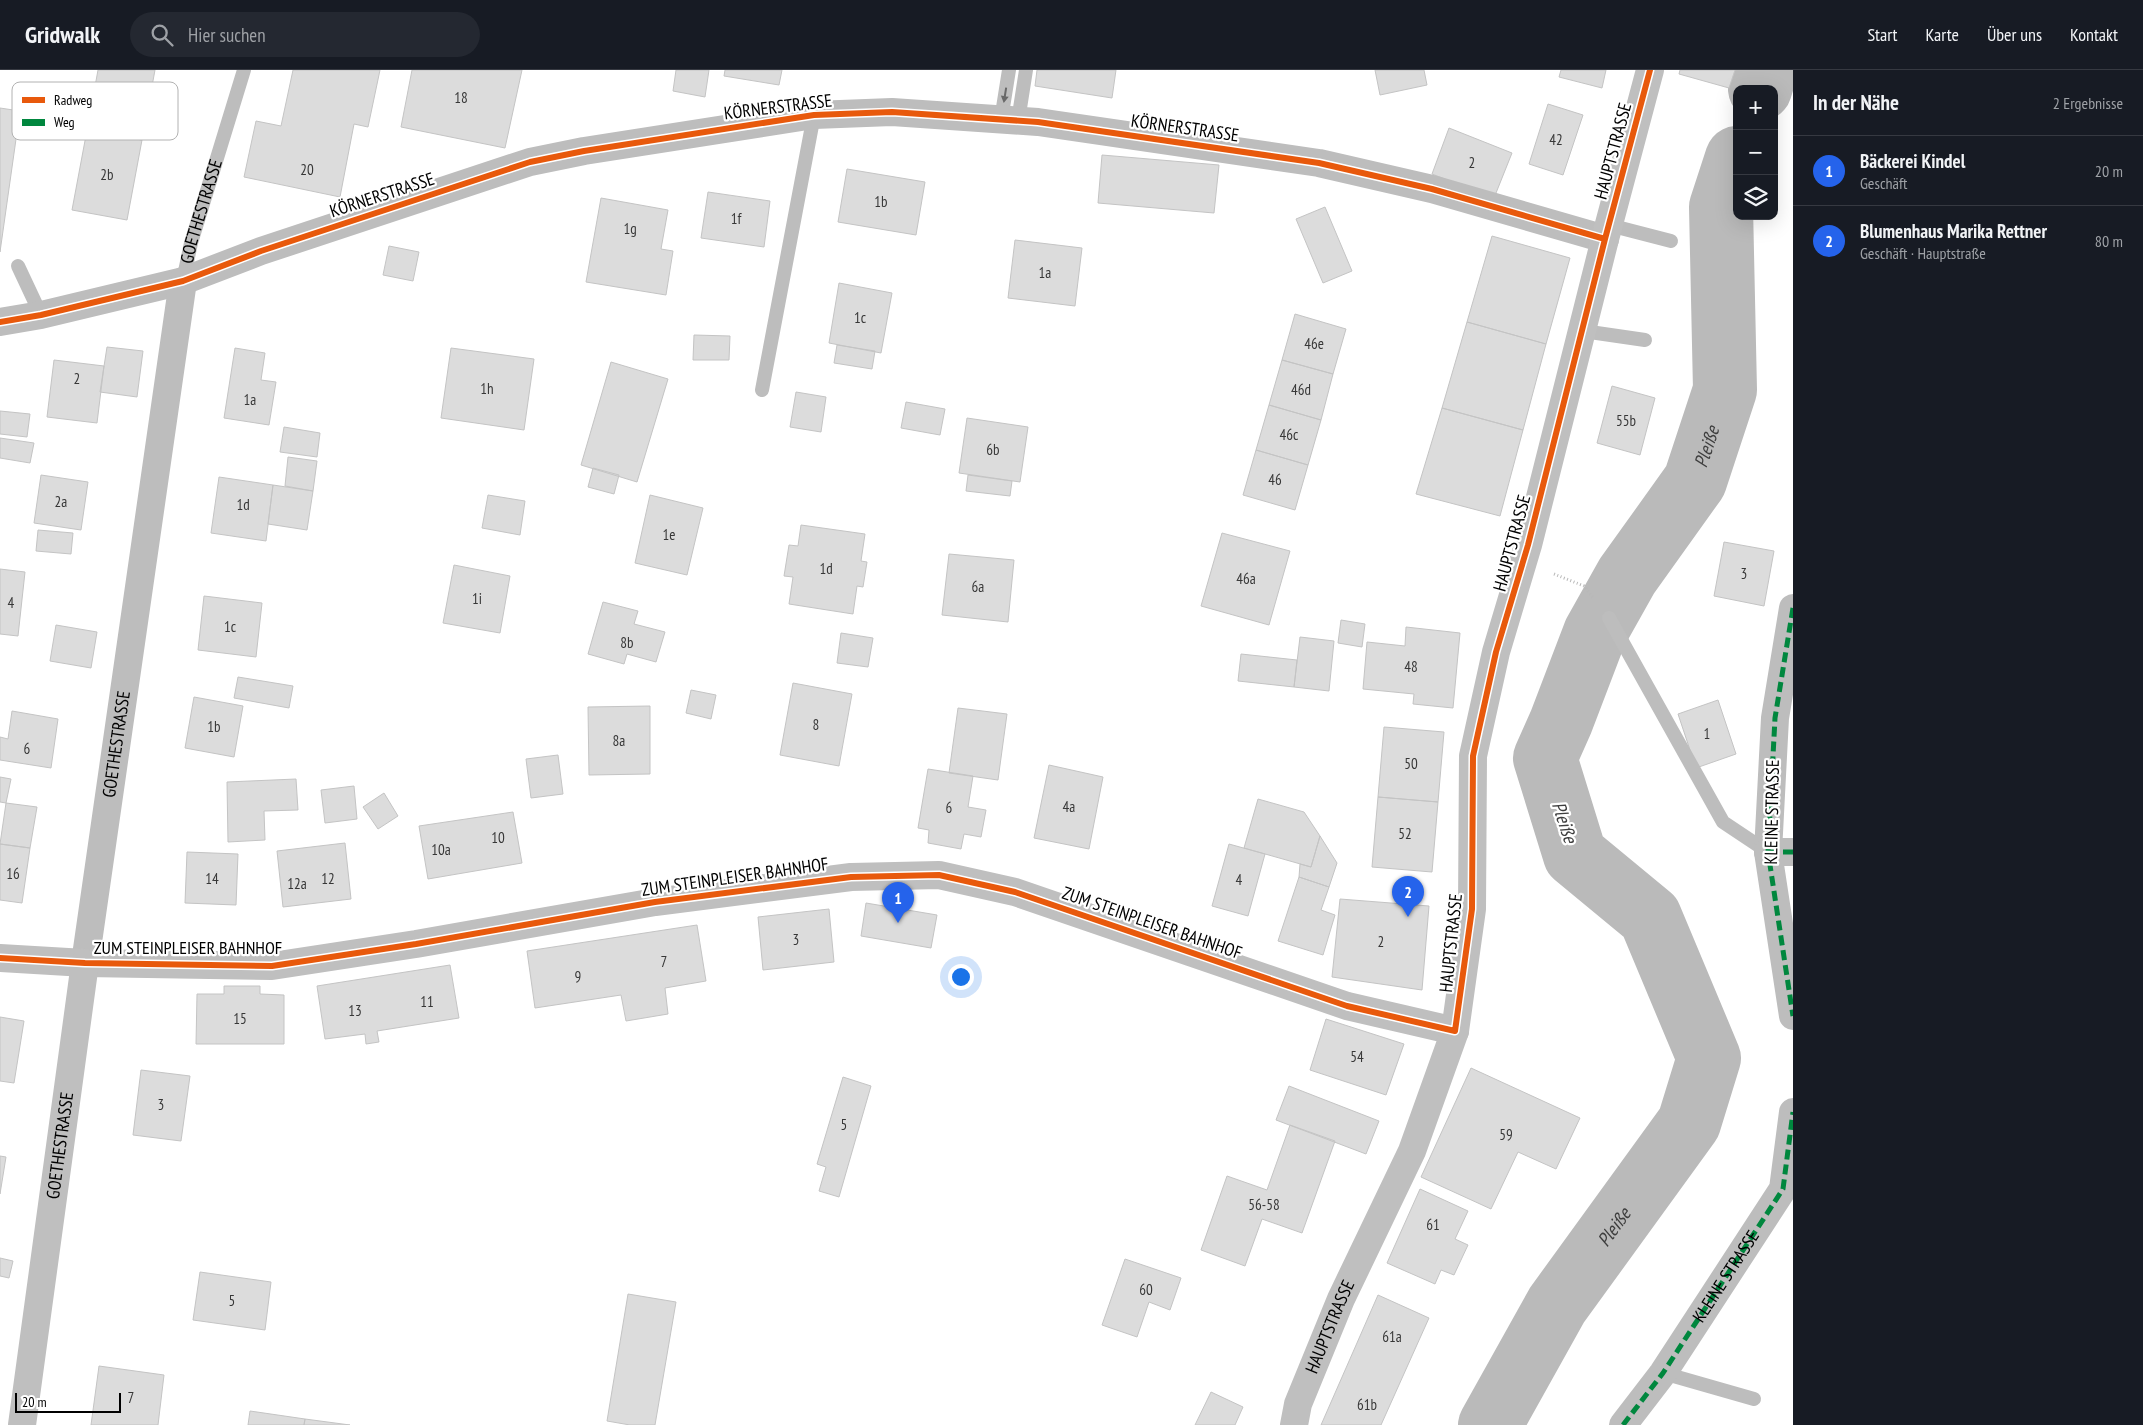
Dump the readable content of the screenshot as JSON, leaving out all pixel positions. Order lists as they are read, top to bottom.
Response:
{
  "streets": {
    "street": [
      "KÖRNERSTRASSE",
      "HAUPTSTRASSE",
      "GOETHESTRASSE",
      "KLEINE STRASSE",
      "ZUM STEINPLEISER BAHNHOF"
    ]
  },
  "crossings": [
    ["KÖRNERSTRASSE", "HAUPTSTRASSE"],
    ["KÖRNERSTRASSE", "GOETHESTRASSE"],
    ["HAUPTSTRASSE", "ZUM STEINPLEISER BAHNHOF"],
    ["GOETHESTRASSE", "ZUM STEINPLEISER BAHNHOF"]
  ],
  "water": ["Pleiße"],
  "house_numbers": [
    "18",
    "42",
    "2",
    "20",
    "2b",
    "1b",
    "1f",
    "1g",
    "1a",
    "1c",
    "46e",
    "2",
    "1h",
    "46d",
    "1a",
    "55b",
    "46c",
    "6b",
    "46",
    "2a",
    "1d",
    "1e",
    "1d",
    "3",
    "46a",
    "6a",
    "1i",
    "4",
    "1c",
    "8b",
    "48",
    "8",
    "1b",
    "1",
    "8a",
    "6",
    "50",
    "4a",
    "6",
    "52",
    "10",
    "10a",
    "16",
    "14",
    "12",
    "4",
    "12a",
    "3",
    "2",
    "7",
    "9",
    "11",
    "13",
    "15",
    "54",
    "3",
    "5",
    "59",
    "56-58",
    "61",
    "60",
    "5",
    "61a",
    "7",
    "61b"
  ],
  "legend": ["Radweg", "Weg"],
  "scale_bar": "20 m",
  "page": {
    "header": "Gridwalk",
    "search": "Hier suchen",
    "nav": [
      "Start",
      "Karte",
      "Über uns",
      "Kontakt"
    ],
    "heading": ["In der Nähe", "2 Ergebnisse"],
    "map_buttons": ["+", "−"],
    "list": [
      {
        "mark": "1",
        "name": "Bäckerei Kindel",
        "note": "Geschäft",
        "value": "20 m"
      },
      {
        "mark": "2",
        "name": "Blumenhaus Marika Rettner",
        "note": "Geschäft · Hauptstraße",
        "value": "80 m"
      }
    ],
    "pins": ["2", "1"],
    "scale": "20 m"
  }
}
